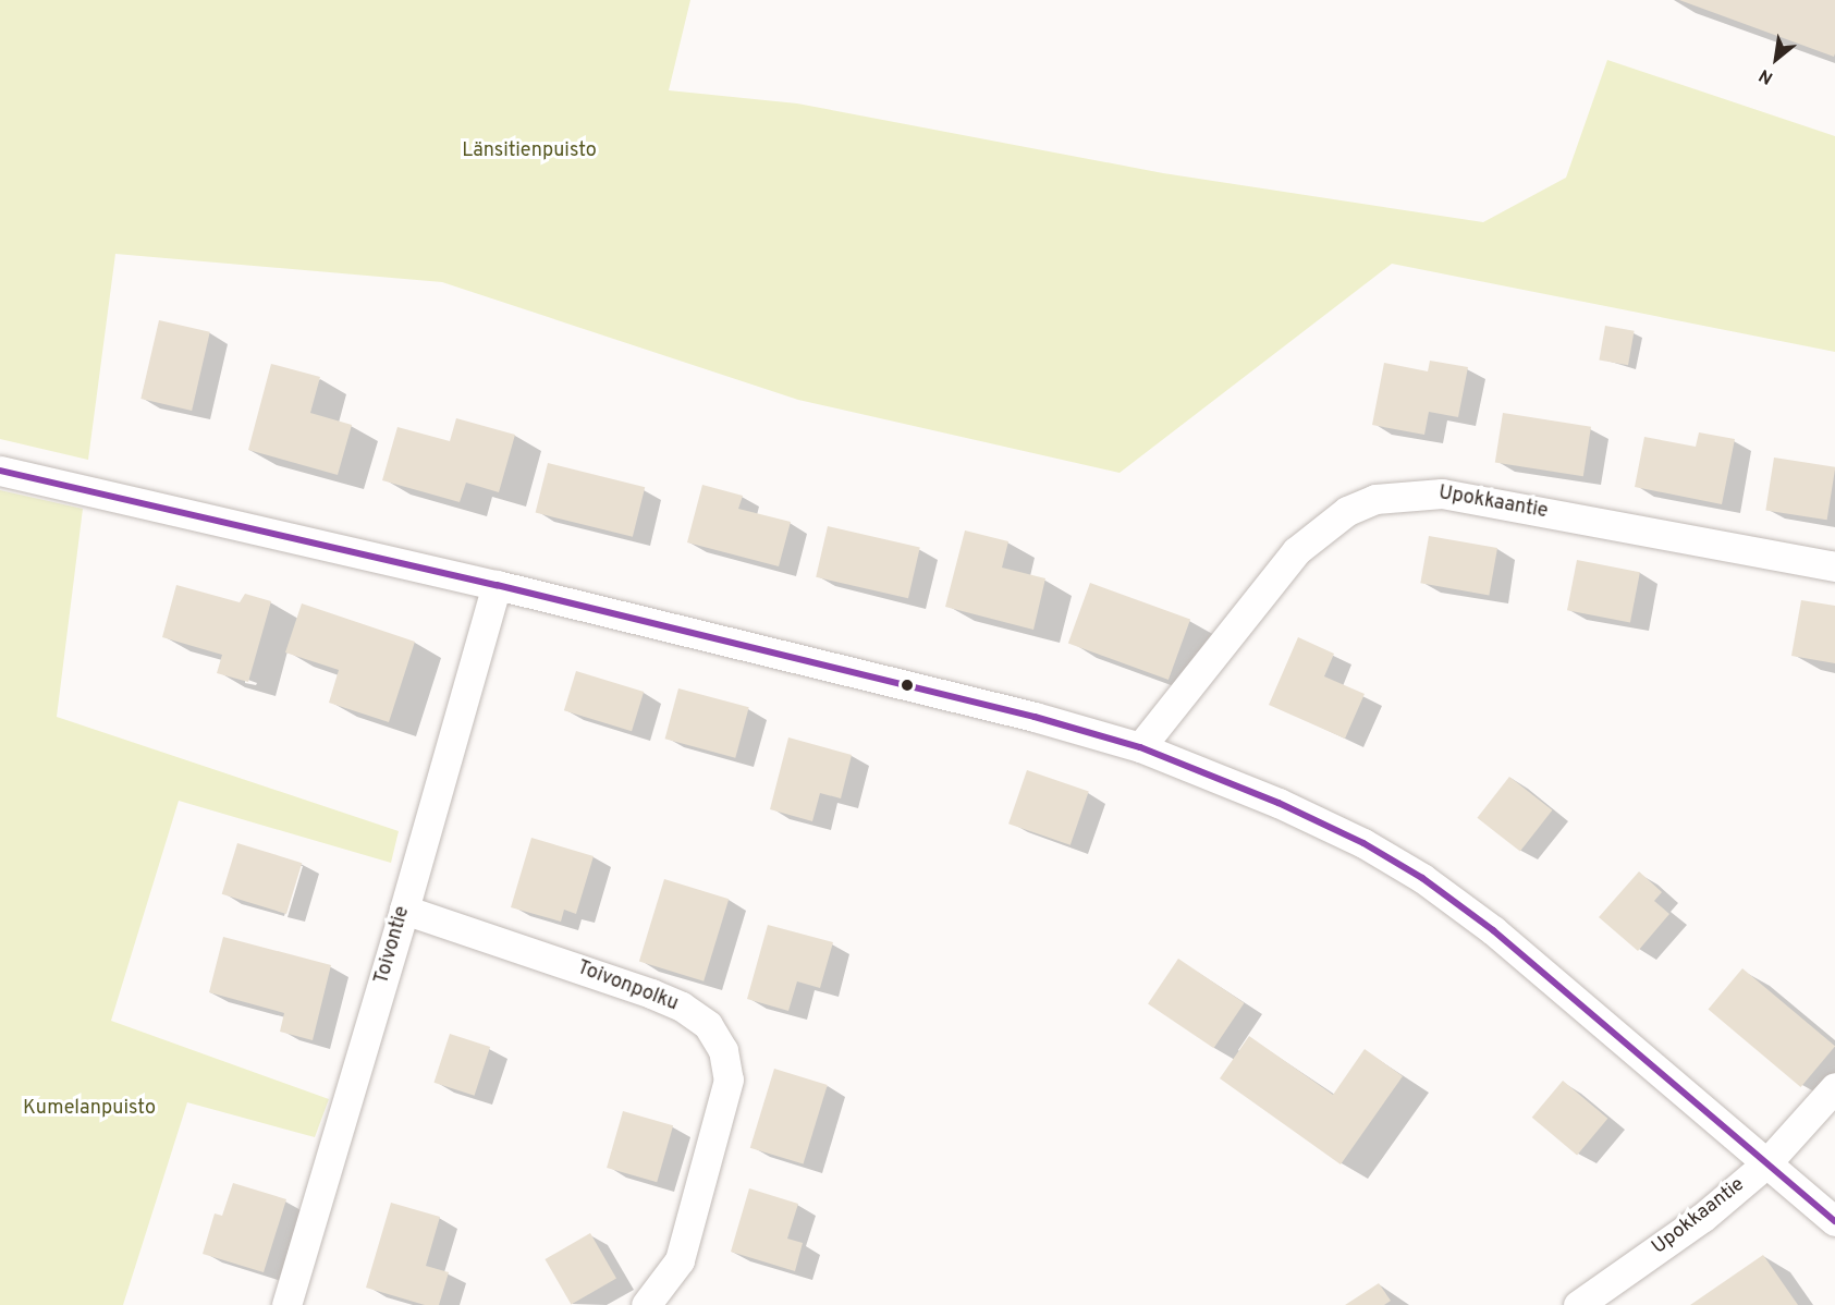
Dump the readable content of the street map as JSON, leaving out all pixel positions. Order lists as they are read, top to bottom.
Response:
{
  "streets": {
    "street": ["Upokkaantie", "Toivontie", "Toivonpolku"]
  },
  "crossings": [
    ["Toivontie", "Toivonpolku"]
  ],
  "parks": ["Länsitienpuisto", "Kumelanpuisto"],
  "north": "bottom left"
}
